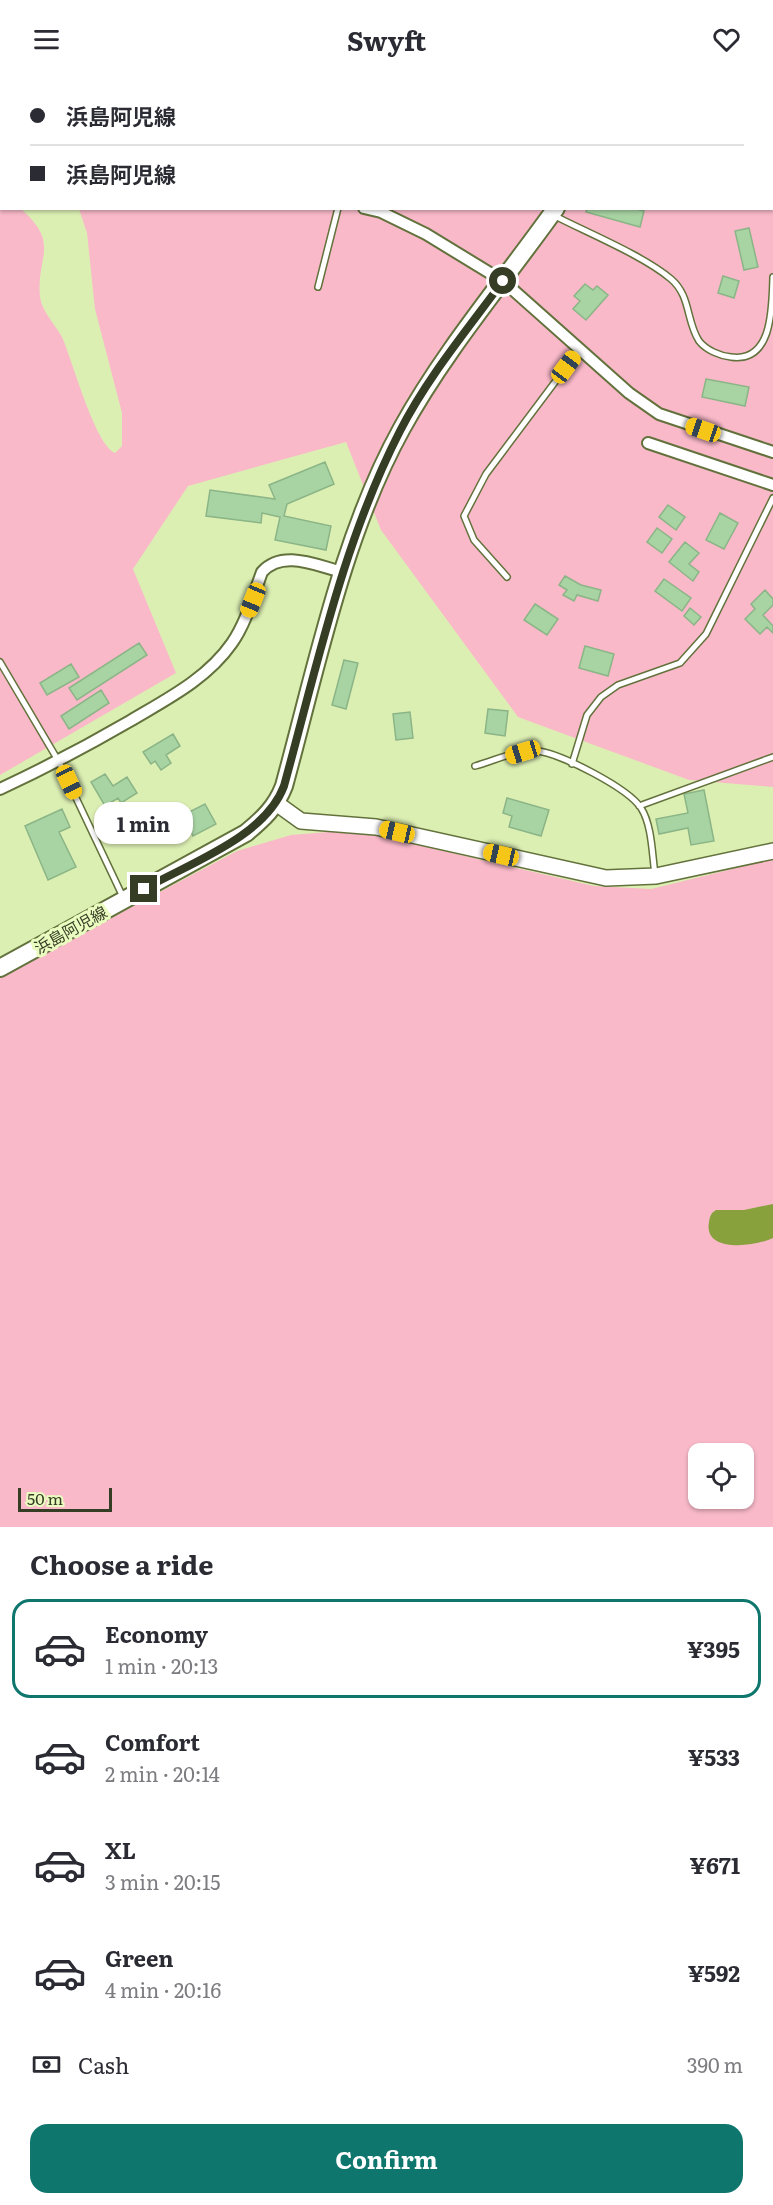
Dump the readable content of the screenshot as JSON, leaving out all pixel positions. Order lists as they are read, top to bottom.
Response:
{
  "streets": {
    "main road": ["浜島阿児線"]
  },
  "scale_bar": "50 m",
  "page": {
    "header": "Swyft",
    "banner": ["浜島阿児線", "浜島阿児線"],
    "bubble": "1 min",
    "scale": "50 m",
    "heading": "Choose a ride",
    "list": [
      {
        "name": "Economy",
        "note": "1 min · 20:13",
        "value": "¥395"
      },
      {
        "name": "Comfort",
        "note": "2 min · 20:14",
        "value": "¥533"
      },
      {
        "name": "XL",
        "note": "3 min · 20:15",
        "value": "¥671"
      },
      {
        "name": "Green",
        "note": "4 min · 20:16",
        "value": "¥592"
      }
    ],
    "pay": ["Cash", "390 m"],
    "buttons": "Confirm"
  }
}
